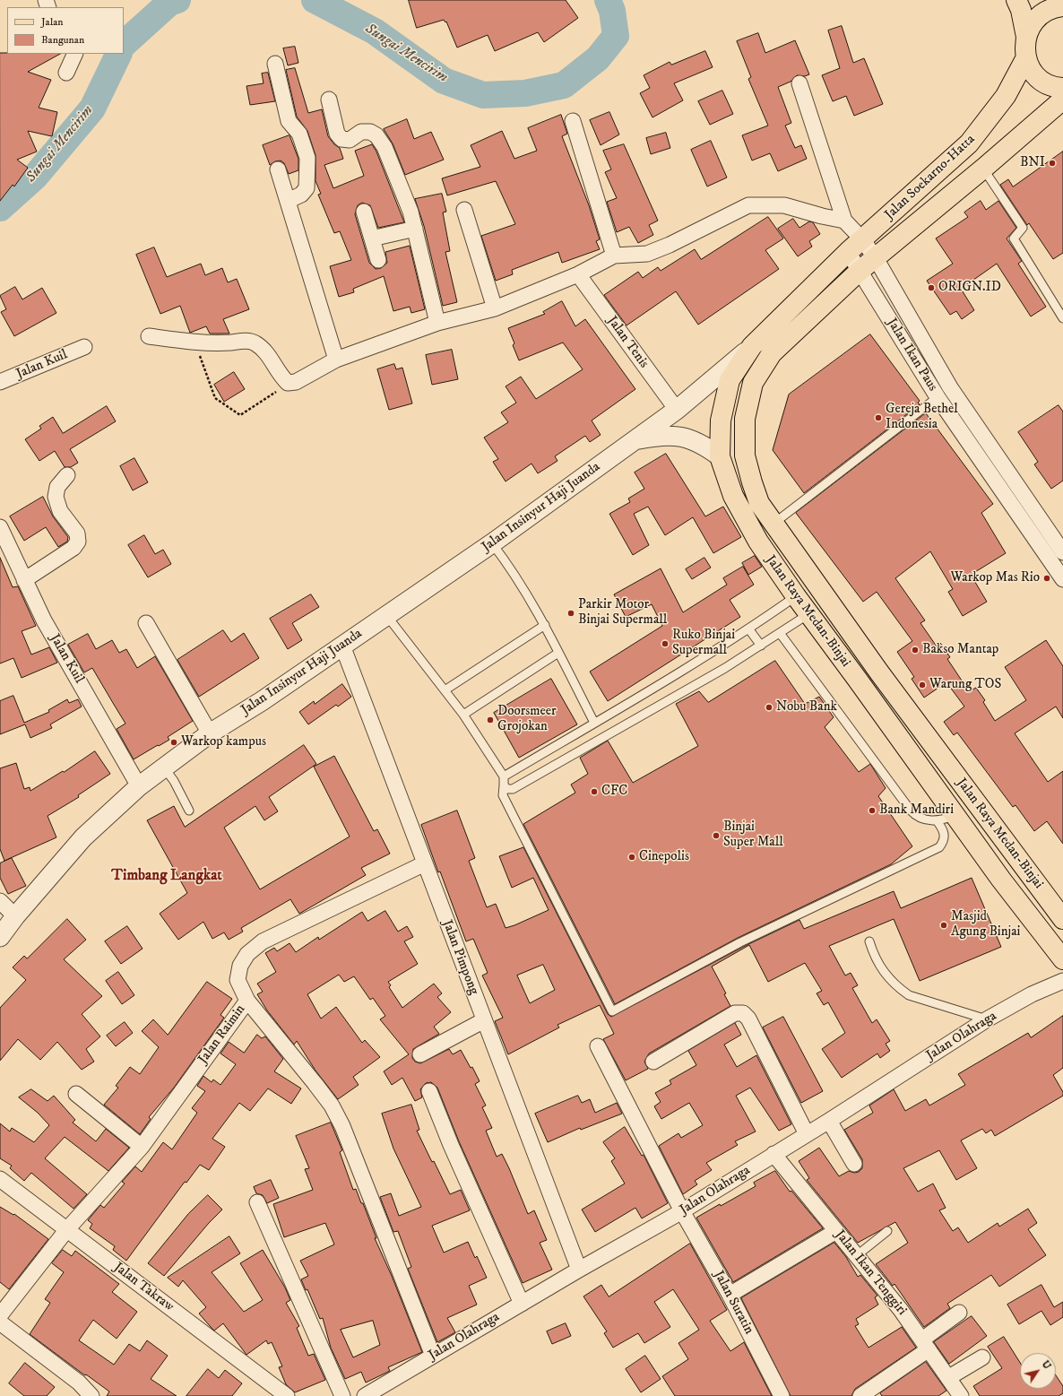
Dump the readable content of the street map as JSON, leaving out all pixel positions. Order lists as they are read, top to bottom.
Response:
{
  "streets": {
    "main road": ["Jalan Soekarno-Hatta", "Jalan Raya Medan-Binjai"],
    "street": [
      "Jalan Tenis",
      "Jalan Ikan Paus",
      "Jalan Kuil",
      "Jalan Insinyur Haji Juanda",
      "Jalan Pimpong",
      "Jalan Raimin",
      "Jalan Olahraga",
      "Jalan Ikan Tenggiri",
      "Jalan Takraw",
      "Jalan Suratin"
    ]
  },
  "crossings": [
    ["Jalan Soekarno-Hatta", "Jalan Ikan Paus"],
    ["Jalan Soekarno-Hatta", "Jalan Raya Medan-Binjai"],
    ["Jalan Tenis", "Jalan Insinyur Haji Juanda"],
    ["Jalan Ikan Paus", "Jalan Raya Medan-Binjai"],
    ["Jalan Kuil", "Jalan Insinyur Haji Juanda"],
    ["Jalan Insinyur Haji Juanda", "Jalan Raya Medan-Binjai"],
    ["Jalan Insinyur Haji Juanda", "Jalan Pimpong"],
    ["Jalan Pimpong", "Jalan Raimin"],
    ["Jalan Pimpong", "Jalan Olahraga"],
    ["Jalan Raimin", "Jalan Takraw"],
    ["Jalan Olahraga", "Jalan Ikan Tenggiri"],
    ["Jalan Olahraga", "Jalan Suratin"]
  ],
  "districts": ["Timbang Langkat"],
  "water": ["Sungai Mencirim"],
  "places": [
    "BNI",
    "ORIGN.ID",
    "Gereja Bethel Indonesia",
    "Warkop Mas Rio",
    "Parkir Motor Binjai Supermall",
    "Ruko Binjai Supermall",
    "Bakso Mantap",
    "Warung TOS",
    "Nobu Bank",
    "Doorsmeer Grojokan",
    "Warkop kampus",
    "CFC",
    "Bank Mandiri",
    "Binjai Super Mall",
    "Cinepolis",
    "Masjid Agung Binjai"
  ],
  "legend": ["Jalan", "Bangunan"],
  "north": "top right"
}
